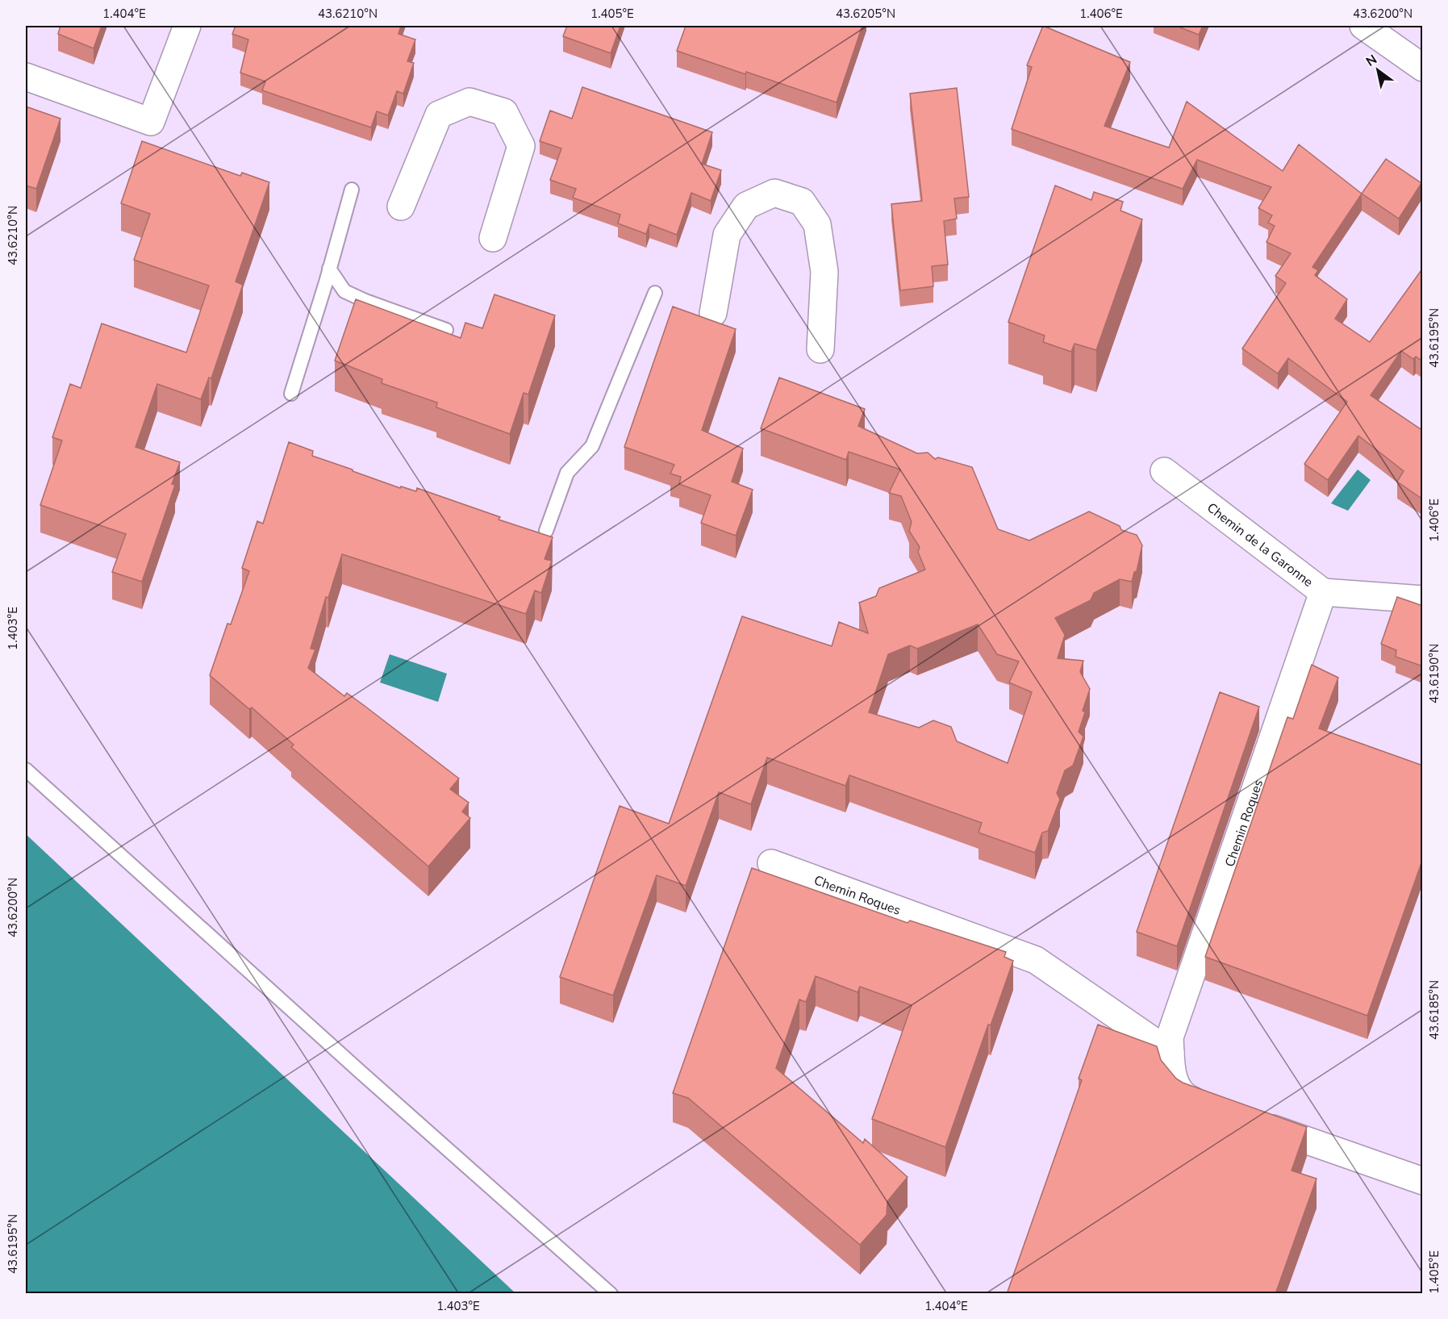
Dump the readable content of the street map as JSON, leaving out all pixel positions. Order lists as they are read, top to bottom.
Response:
{
  "streets": {
    "street": ["Chemin de la Garonne", "Chemin Roques"]
  },
  "crossings": [
    ["Chemin de la Garonne", "Chemin Roques"]
  ],
  "north": "top left",
  "coordinates": [
    "1.404°E",
    "43.6210°N",
    "1.405°E",
    "43.6205°N",
    "1.406°E",
    "43.6200°N",
    "43.6195°N",
    "1.403°E",
    "43.6190°N",
    "43.6185°N"
  ]
}
